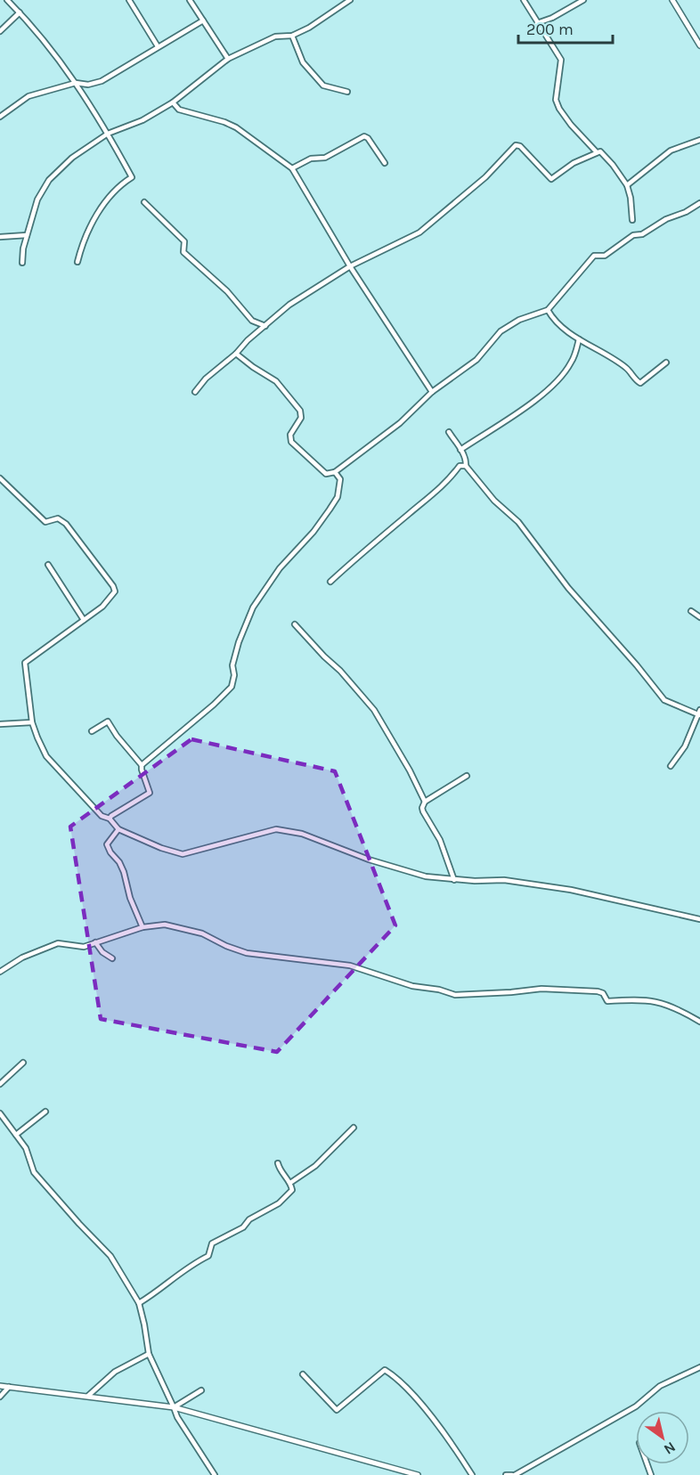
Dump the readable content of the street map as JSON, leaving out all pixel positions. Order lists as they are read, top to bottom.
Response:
{
  "scale_bar": "200 m",
  "north": "bottom right"
}
